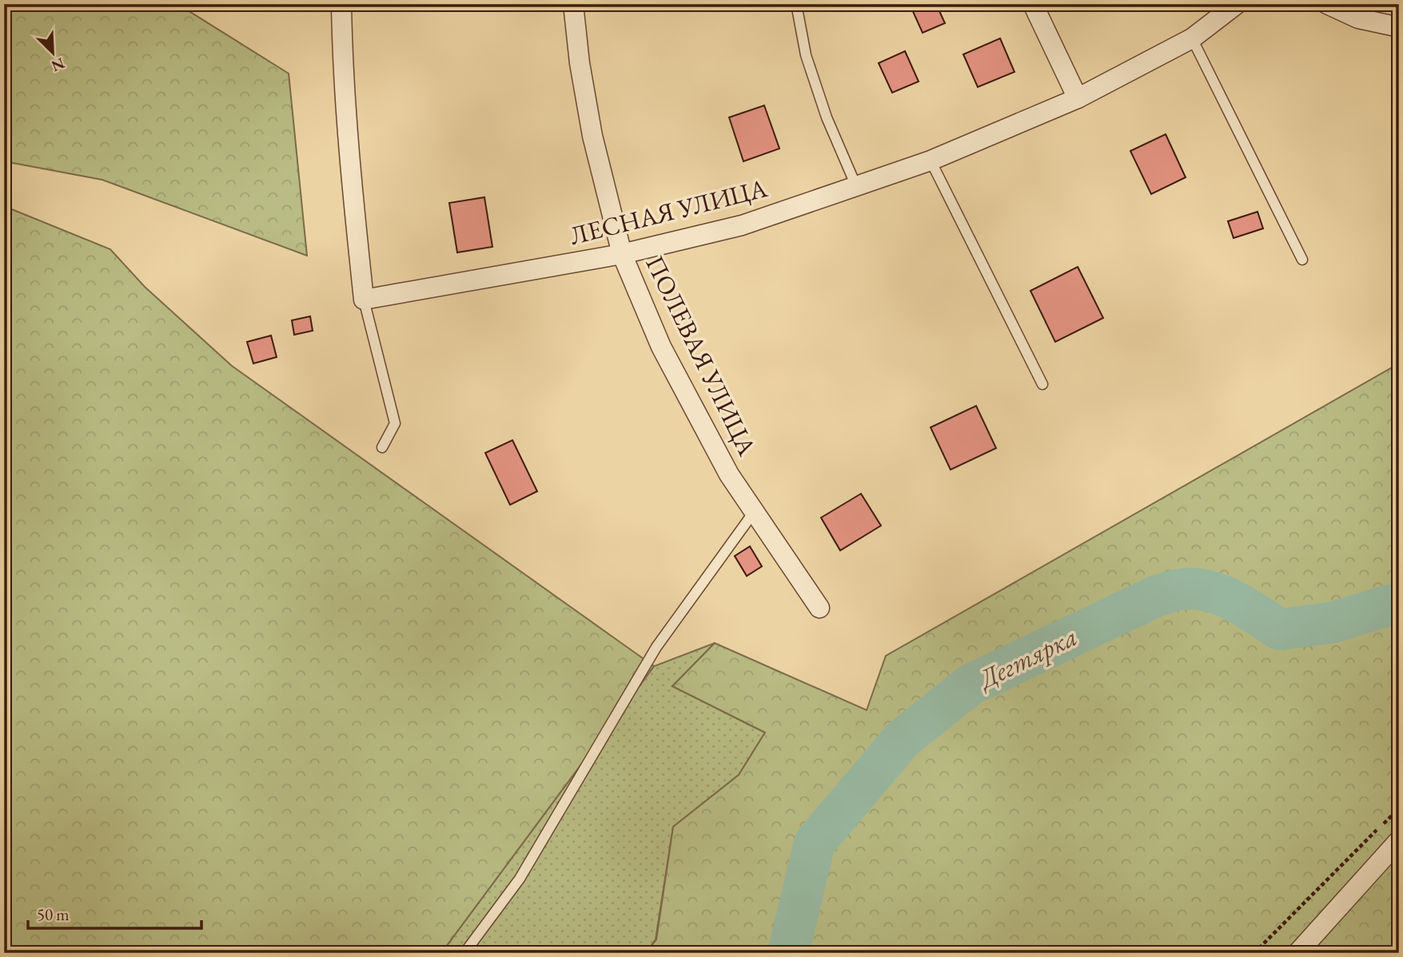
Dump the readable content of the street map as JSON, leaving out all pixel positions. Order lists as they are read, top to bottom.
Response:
{
  "streets": {
    "street": ["ЛЕСНАЯ УЛИЦА", "ПОЛЕВАЯ УЛИЦА"]
  },
  "crossings": [
    ["ЛЕСНАЯ УЛИЦА", "ПОЛЕВАЯ УЛИЦА"]
  ],
  "water": ["Дегтярка"],
  "scale_bar": "50 m",
  "north": "bottom right"
}
